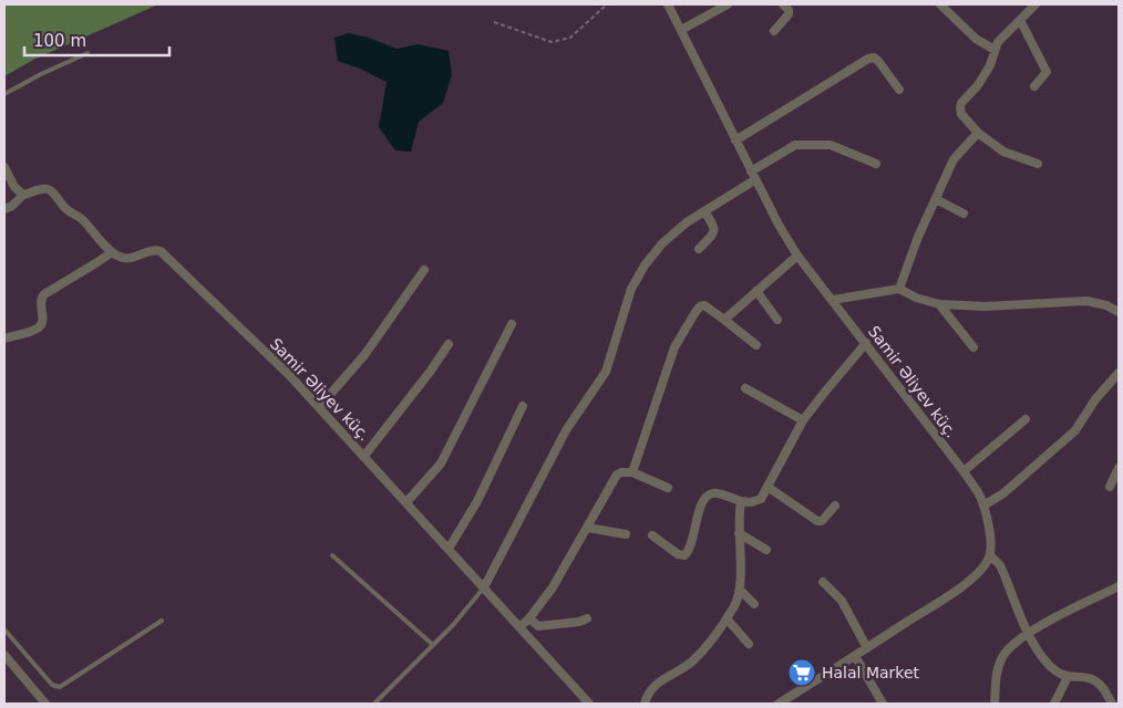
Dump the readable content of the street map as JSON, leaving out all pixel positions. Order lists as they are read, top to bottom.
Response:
{
  "streets": {
    "street": ["Samir Əliyev küç."]
  },
  "places": {
    "supermarket": ["Halal Market"]
  },
  "scale_bar": "100 m"
}
